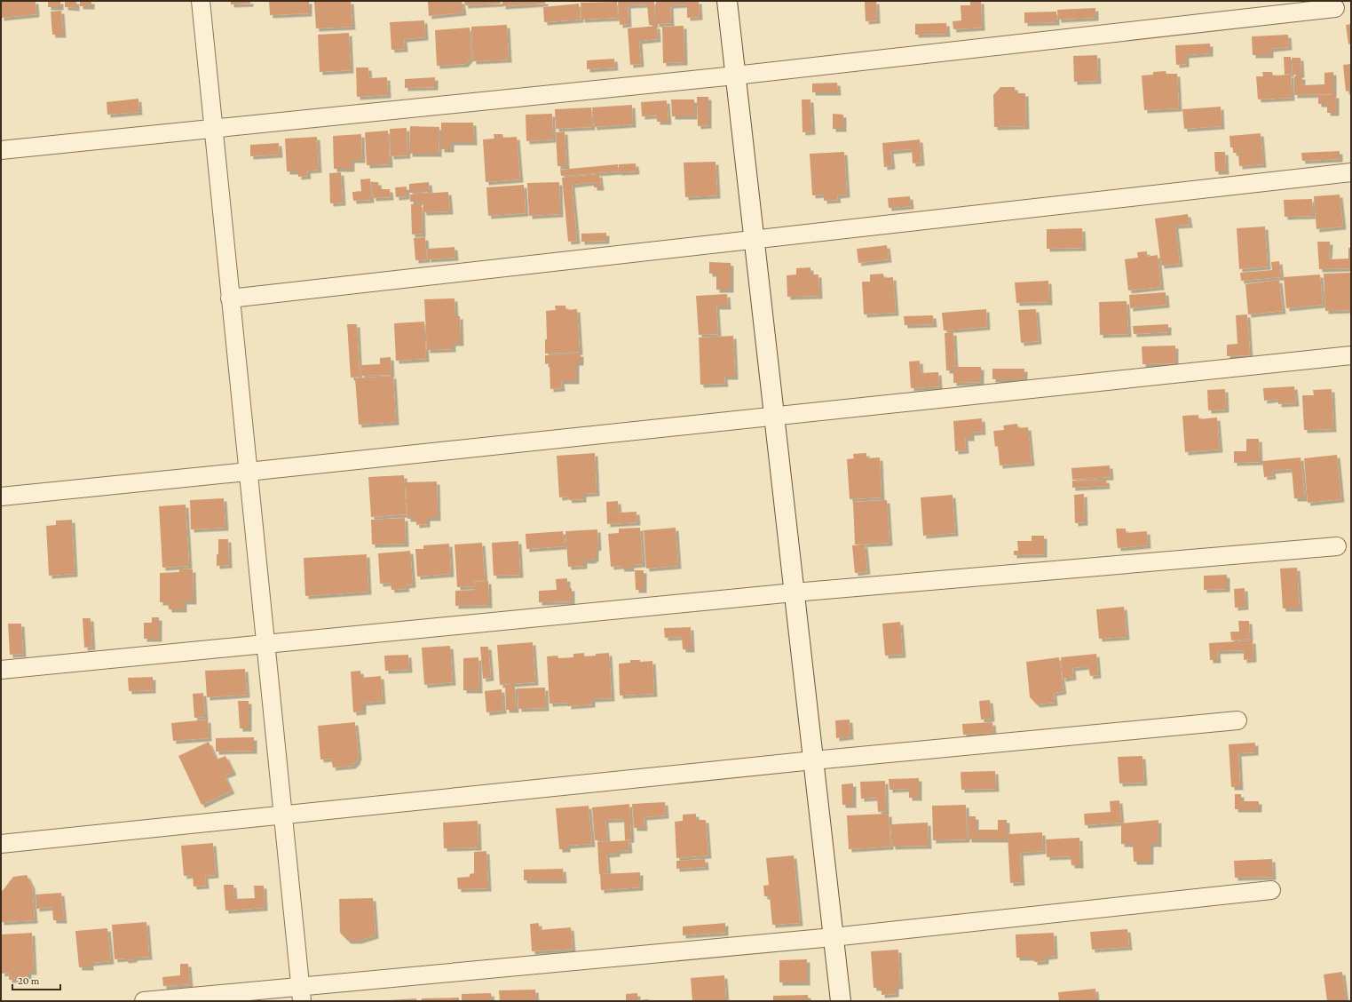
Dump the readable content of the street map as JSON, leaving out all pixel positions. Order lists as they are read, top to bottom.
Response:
{
  "scale_bar": "20 m"
}
